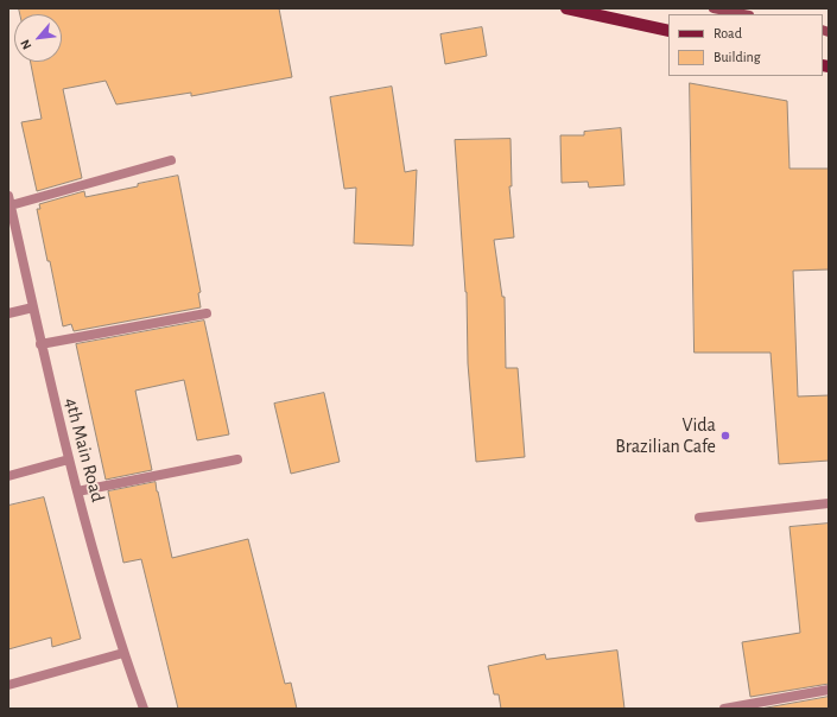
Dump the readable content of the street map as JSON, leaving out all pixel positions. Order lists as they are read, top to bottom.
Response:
{
  "streets": {
    "street": ["4th Main Road"]
  },
  "places": ["Vida Brazilian Cafe"],
  "legend": ["Road", "Building"],
  "north": "bottom left"
}
